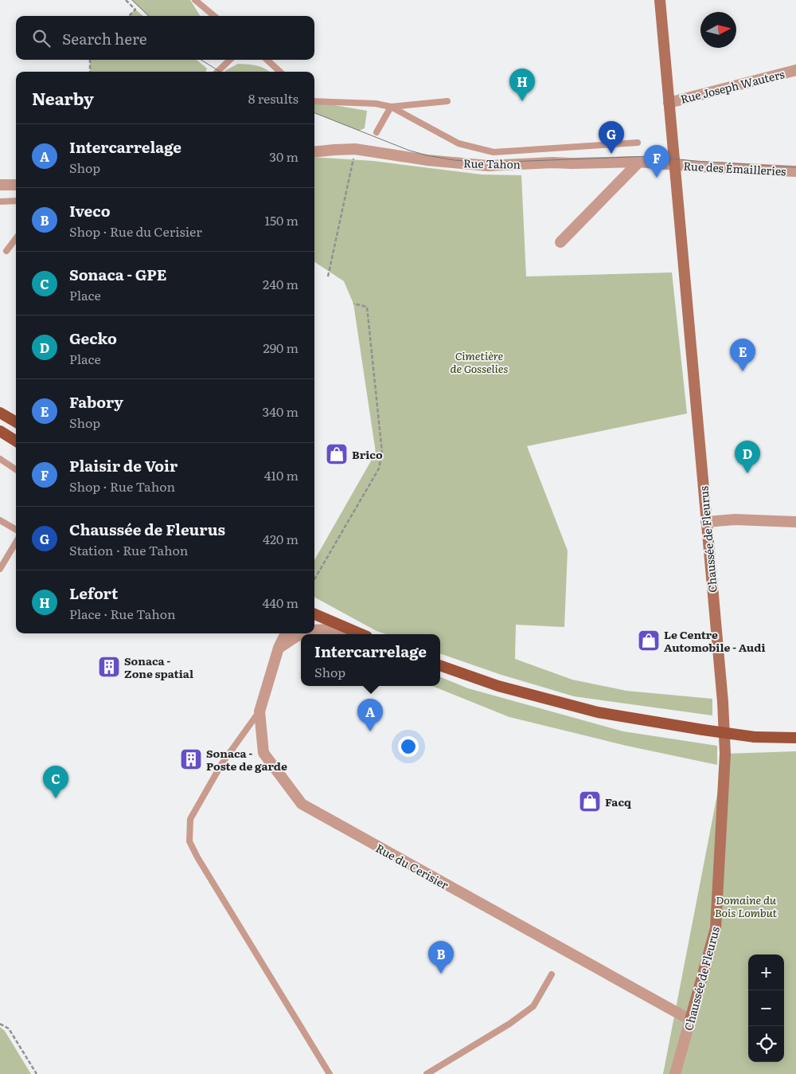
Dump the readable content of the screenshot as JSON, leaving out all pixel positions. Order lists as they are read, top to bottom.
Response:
{
  "streets": {
    "main road": ["Chaussée de Fleurus"],
    "street": [
      "Rue Joseph Wauters",
      "Rue Tahon",
      "Rue des Émailleries",
      "Rue du Cerisier"
    ]
  },
  "crossings": [
    ["Rue Joseph Wauters", "Chaussée de Fleurus"],
    ["Rue Tahon", "Rue des Émailleries"],
    ["Rue Tahon", "Chaussée de Fleurus"],
    ["Rue des Émailleries", "Chaussée de Fleurus"],
    ["Chaussée de Fleurus", "Rue du Cerisier"]
  ],
  "parks": ["Cimetière de Gosselies", "Domaine du Bois Lombut"],
  "places": {
    "shop": ["Brico", "Le Centre Automobile - Audi", "Facq"],
    "building": ["Sonaca - Zone spatial", "Sonaca - Poste de garde"]
  },
  "north": "right",
  "page": {
    "search": "Search here",
    "pins": [
      "H",
      "G",
      "F",
      "E",
      "D",
      "A",
      "C",
      "B"
    ],
    "heading": ["Nearby", "8 results"],
    "list": [
      {
        "mark": "A",
        "name": "Intercarrelage",
        "note": "Shop",
        "value": "30 m"
      },
      {
        "mark": "B",
        "name": "Iveco",
        "note": "Shop · Rue du Cerisier",
        "value": "150 m"
      },
      {
        "mark": "C",
        "name": "Sonaca - GPE",
        "note": "Place",
        "value": "240 m"
      },
      {
        "mark": "D",
        "name": "Gecko",
        "note": "Place",
        "value": "290 m"
      },
      {
        "mark": "E",
        "name": "Fabory",
        "note": "Shop",
        "value": "340 m"
      },
      {
        "mark": "F",
        "name": "Plaisir de Voir",
        "note": "Shop · Rue Tahon",
        "value": "410 m"
      },
      {
        "mark": "G",
        "name": "Chaussée de Fleurus",
        "note": "Station · Rue Tahon",
        "value": "420 m"
      },
      {
        "mark": "H",
        "name": "Lefort",
        "note": "Place · Rue Tahon",
        "value": "440 m"
      }
    ],
    "popup": ["Intercarrelage", "Shop"],
    "map_buttons": ["+", "−"]
  }
}
